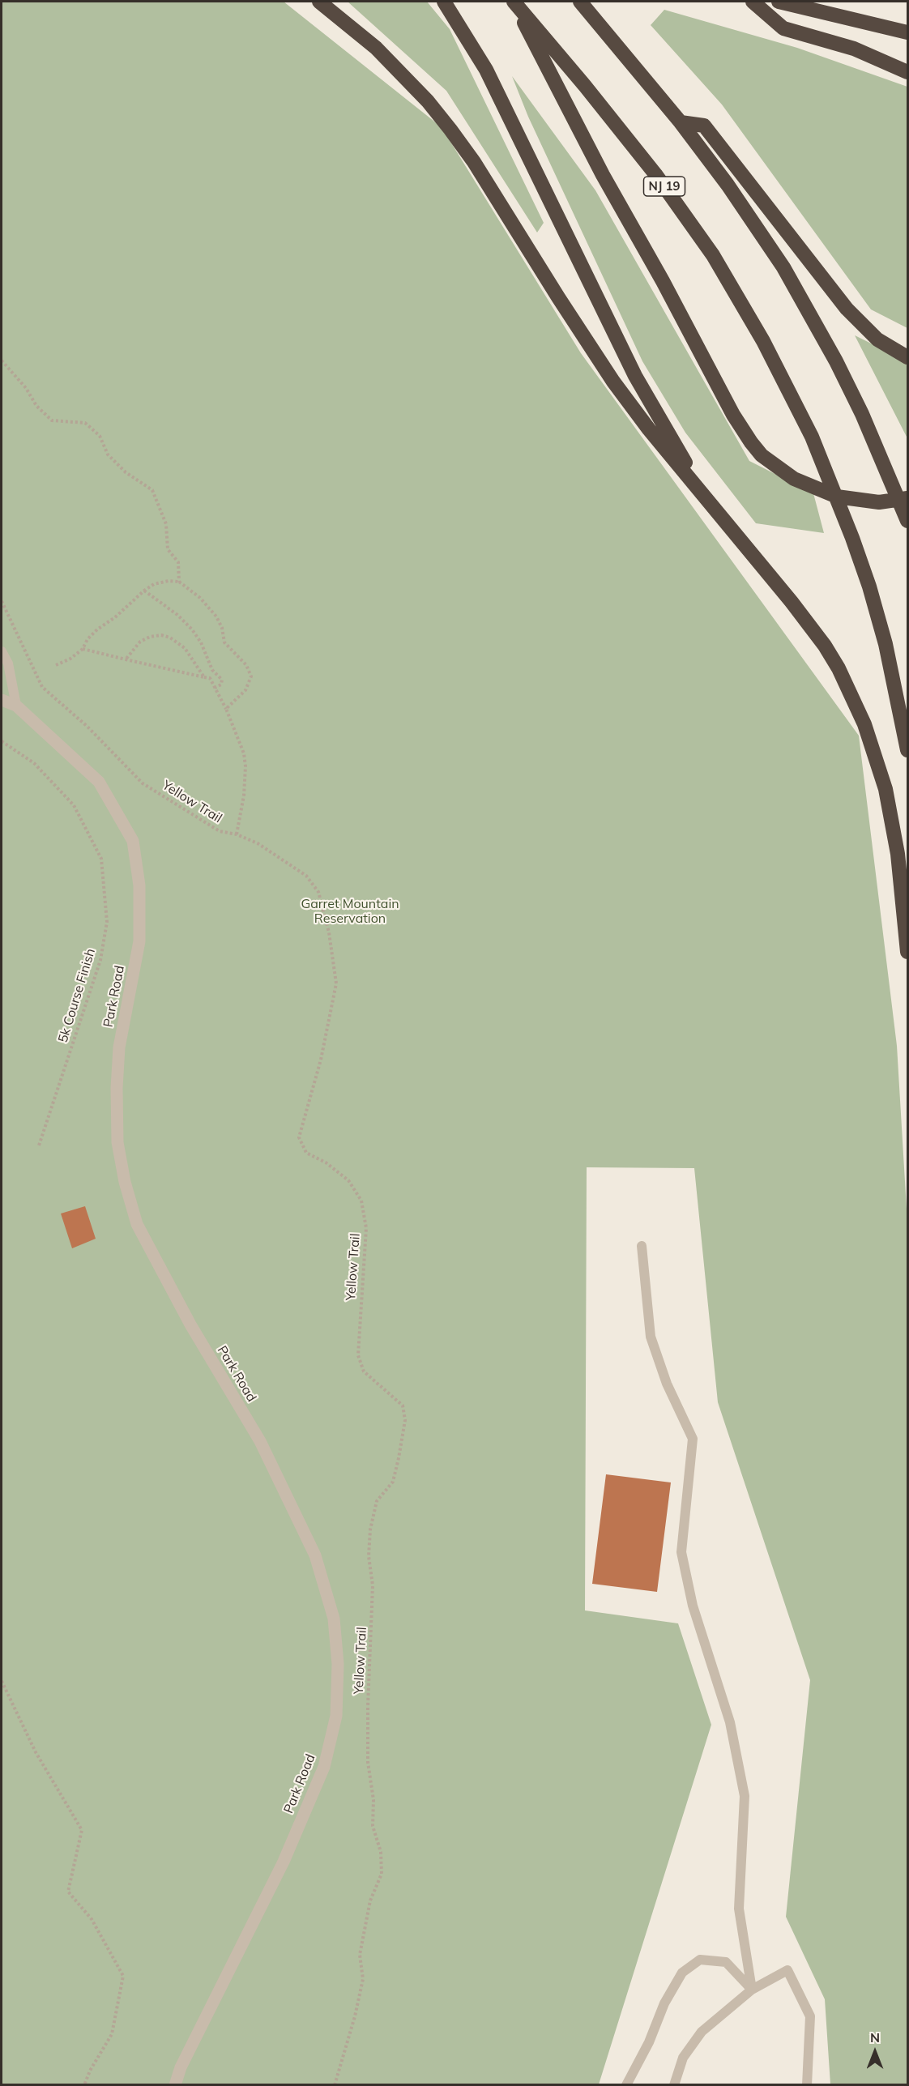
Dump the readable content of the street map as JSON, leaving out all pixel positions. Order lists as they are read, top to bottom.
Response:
{
  "streets": {
    "highway": ["NJ 19"],
    "street": ["Park Road"],
    "path": ["Yellow Trail", "5k Course Finish"]
  },
  "parks": ["Garret Mountain Reservation"],
  "north": "top"
}
